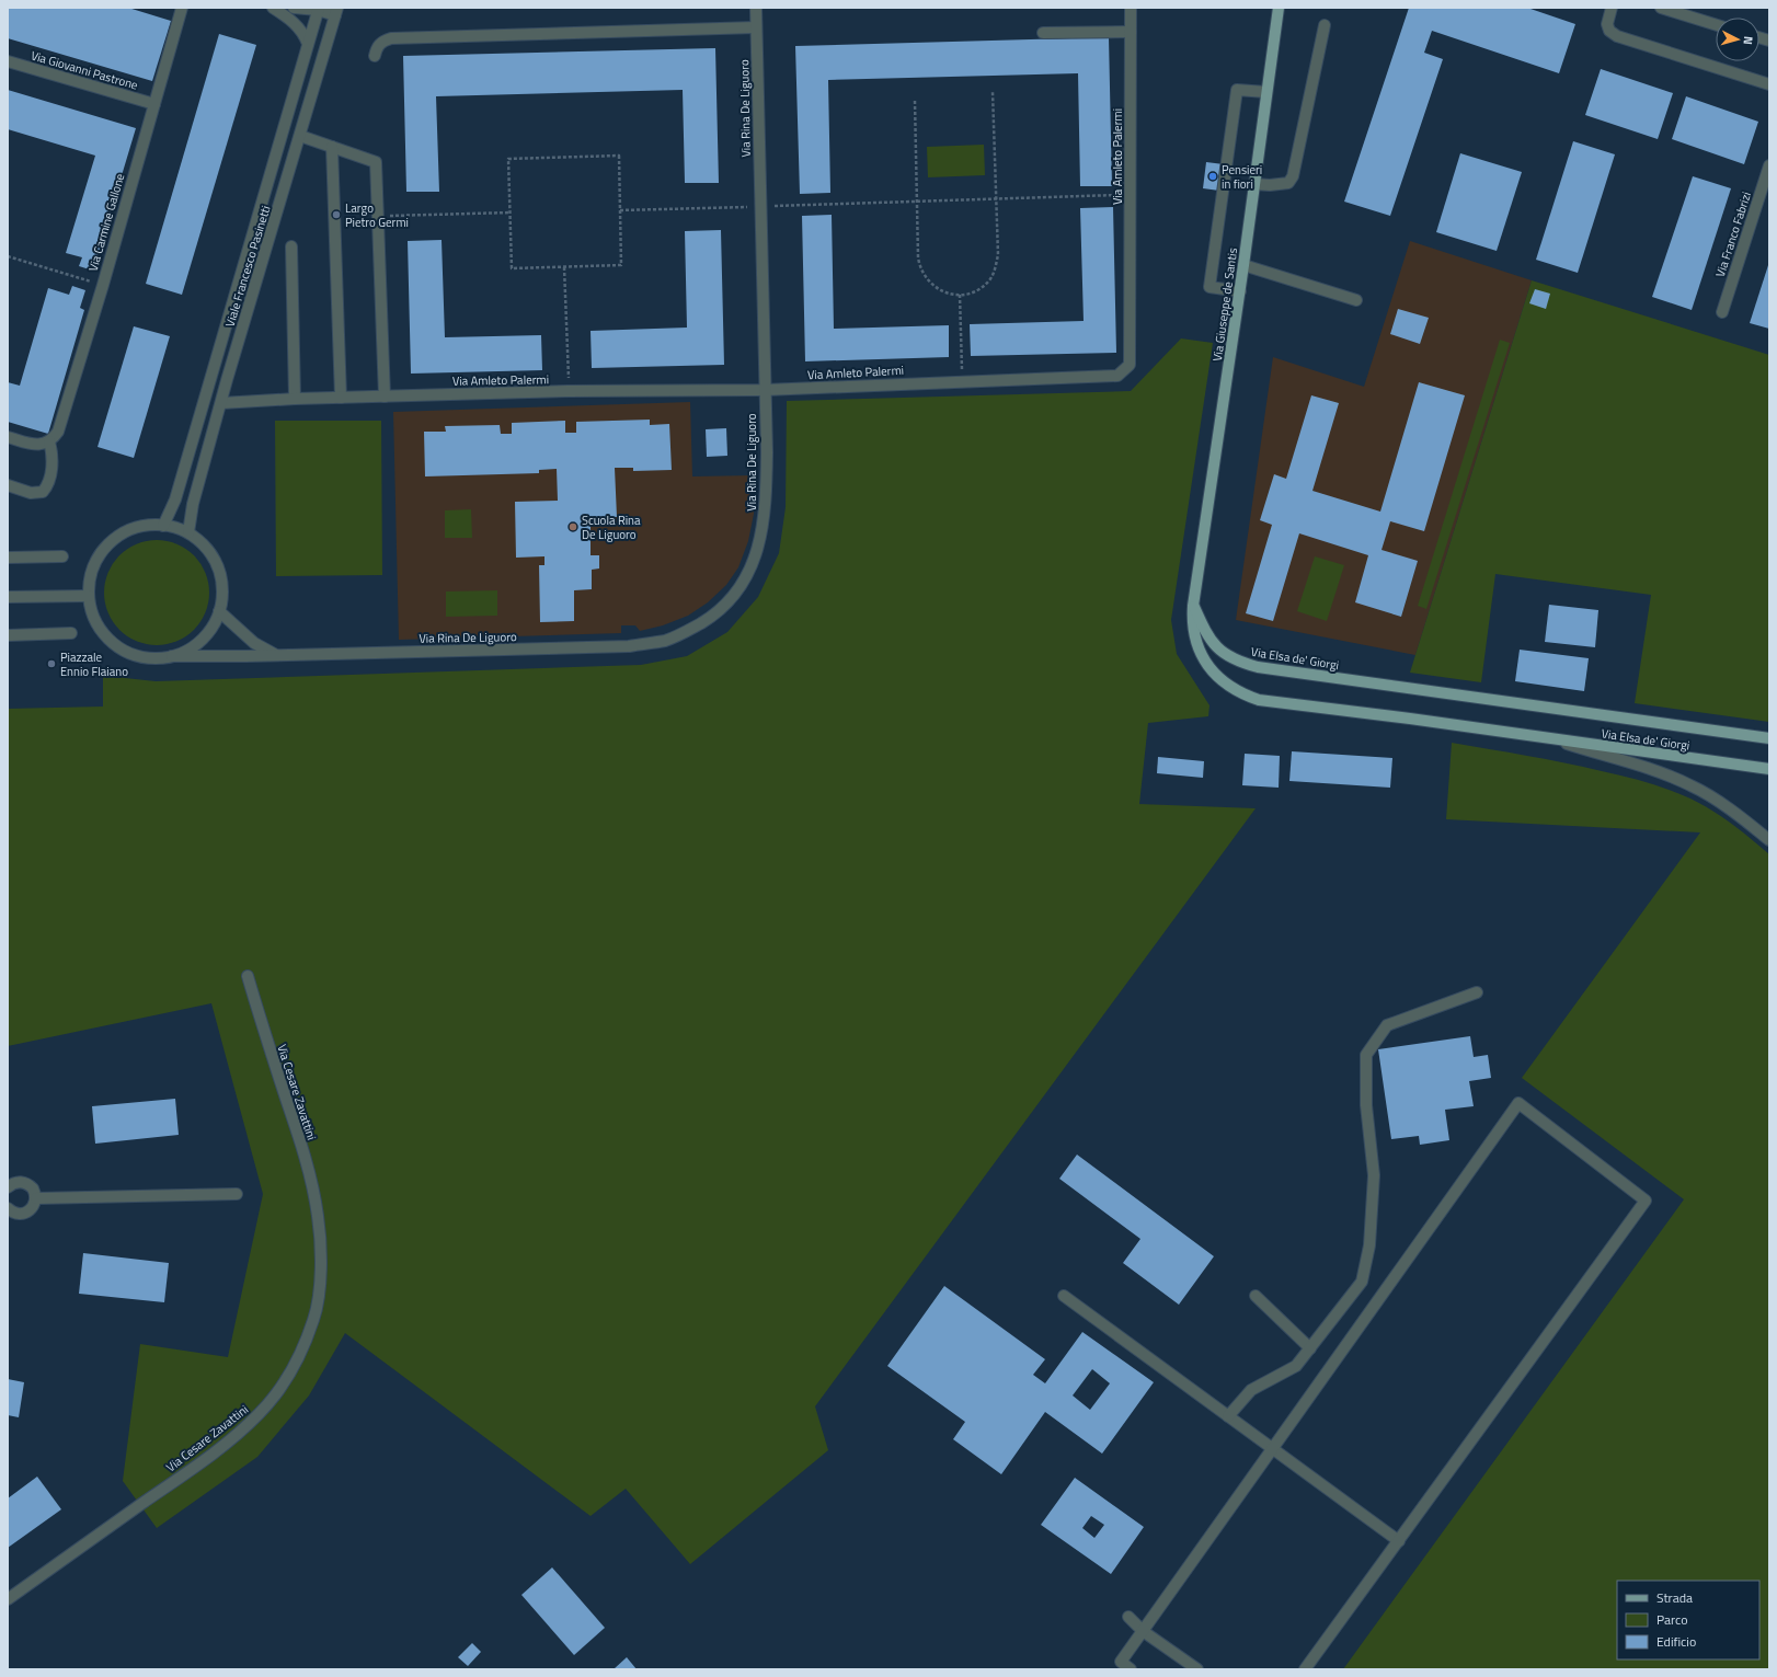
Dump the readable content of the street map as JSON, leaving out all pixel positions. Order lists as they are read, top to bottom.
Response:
{
  "streets": {
    "main road": ["Via Giuseppe de Santis", "Via Elsa de' Giorgi"],
    "street": [
      "Via Giovanni Pastrone",
      "Via Rina De Liguoro",
      "Via Amleto Palermi",
      "Via Carmine Gallone",
      "Via Franco Fabrizi",
      "Viale Francesco Pasinetti",
      "Via Cesare Zavattini"
    ]
  },
  "crossings": [
    ["Via Giovanni Pastrone", "Via Carmine Gallone"],
    ["Via Rina De Liguoro", "Via Amleto Palermi"],
    ["Via Rina De Liguoro", "Viale Francesco Pasinetti"],
    ["Via Amleto Palermi", "Viale Francesco Pasinetti"],
    ["Via Giuseppe de Santis", "Via Elsa de' Giorgi"]
  ],
  "places": [
    "Pensieri in fiori",
    "Largo Pietro Germi",
    "Scuola Rina De Liguoro",
    "Piazzale Ennio Flaiano"
  ],
  "legend": ["Strada", "Parco", "Edificio"],
  "north": "right"
}
